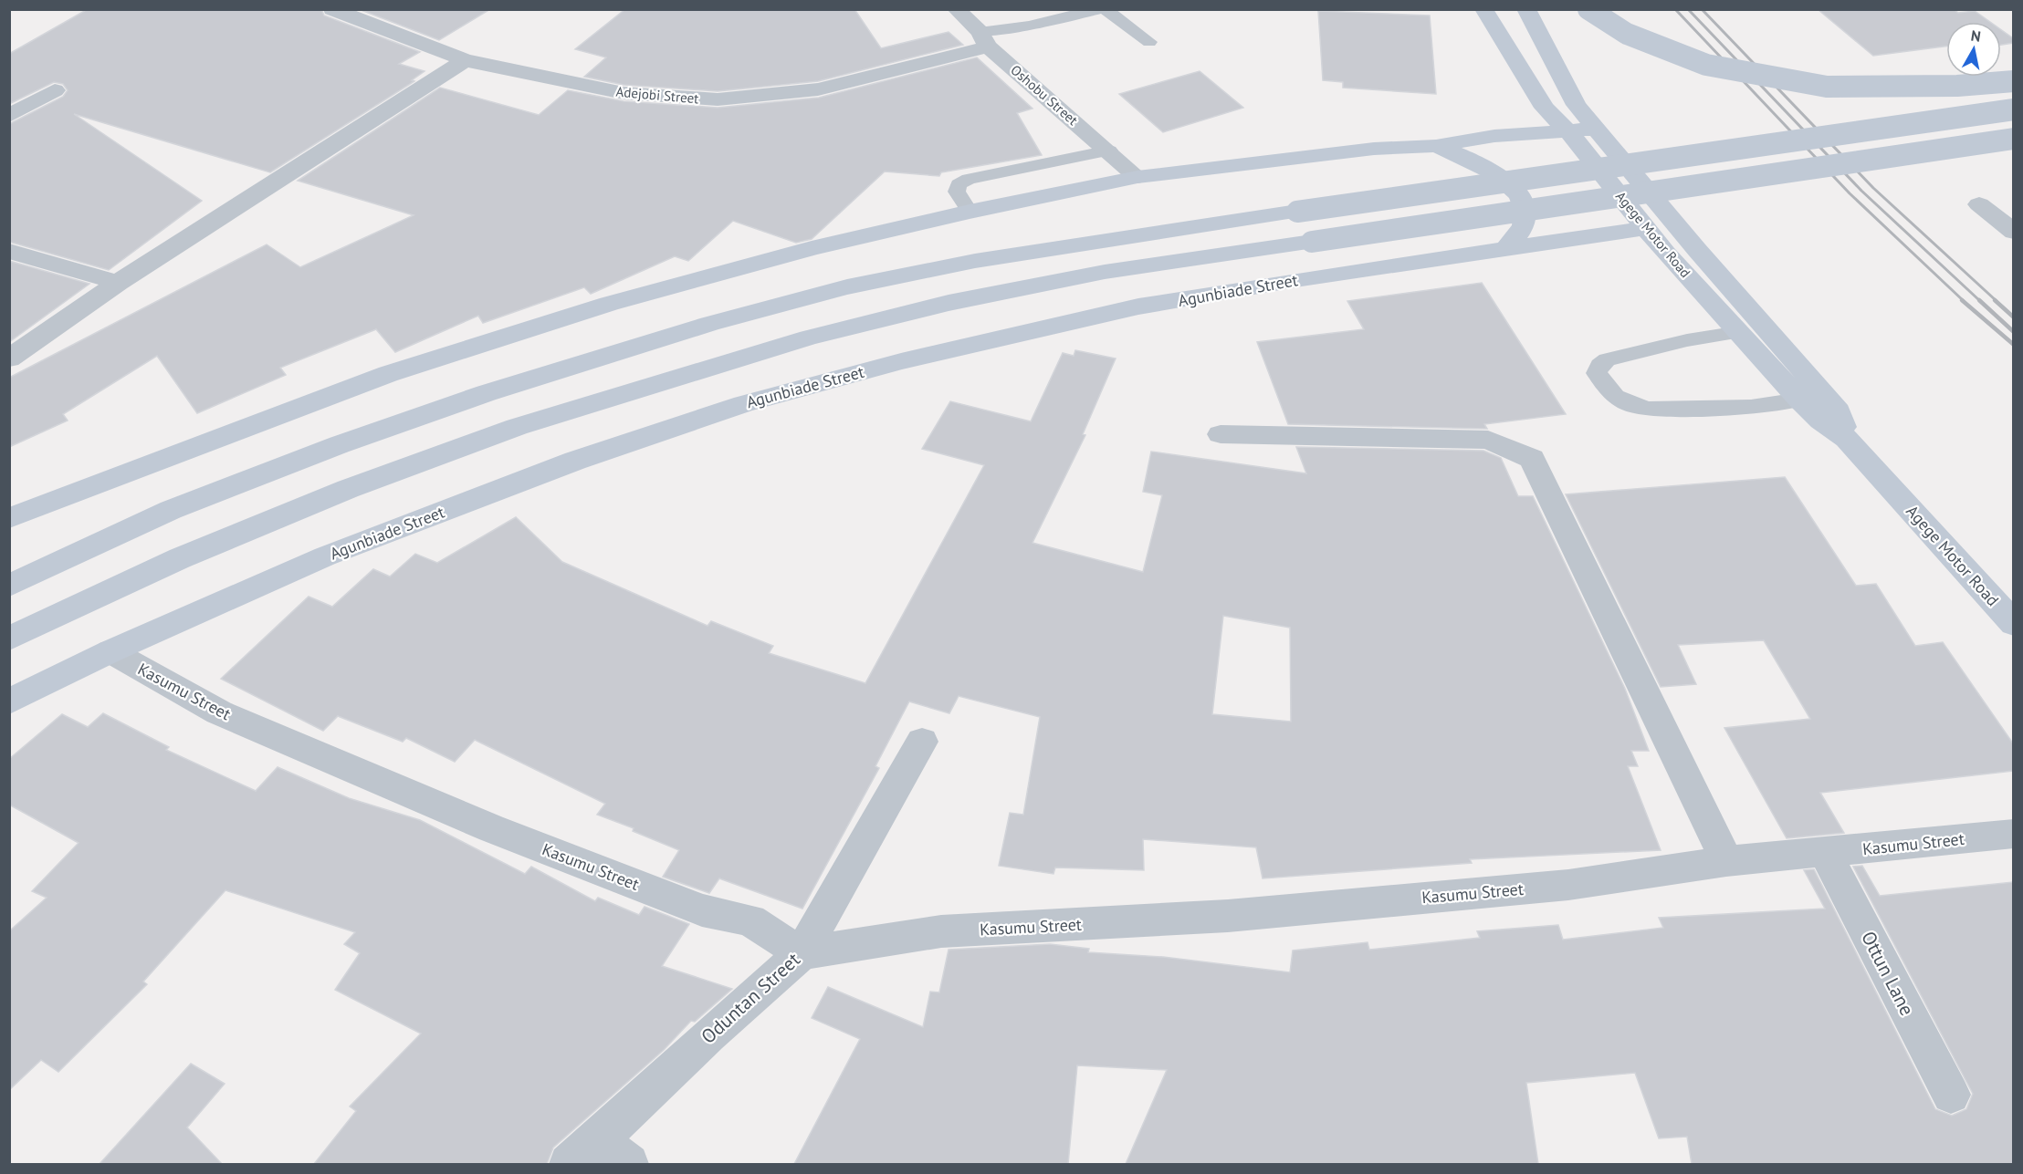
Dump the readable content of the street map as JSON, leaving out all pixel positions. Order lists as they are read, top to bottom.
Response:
{
  "streets": {
    "main road": ["Agege Motor Road", "Agunbiade Street"],
    "street": [
      "Adejobi Street",
      "Oshobu Street",
      "Kasumu Street",
      "Ottun Lane",
      "Oduntan Street"
    ]
  },
  "crossings": [
    ["Adejobi Street", "Oshobu Street"],
    ["Agege Motor Road", "Agunbiade Street"],
    ["Agunbiade Street", "Kasumu Street"],
    ["Kasumu Street", "Ottun Lane"],
    ["Kasumu Street", "Oduntan Street"]
  ],
  "north": "top"
}
